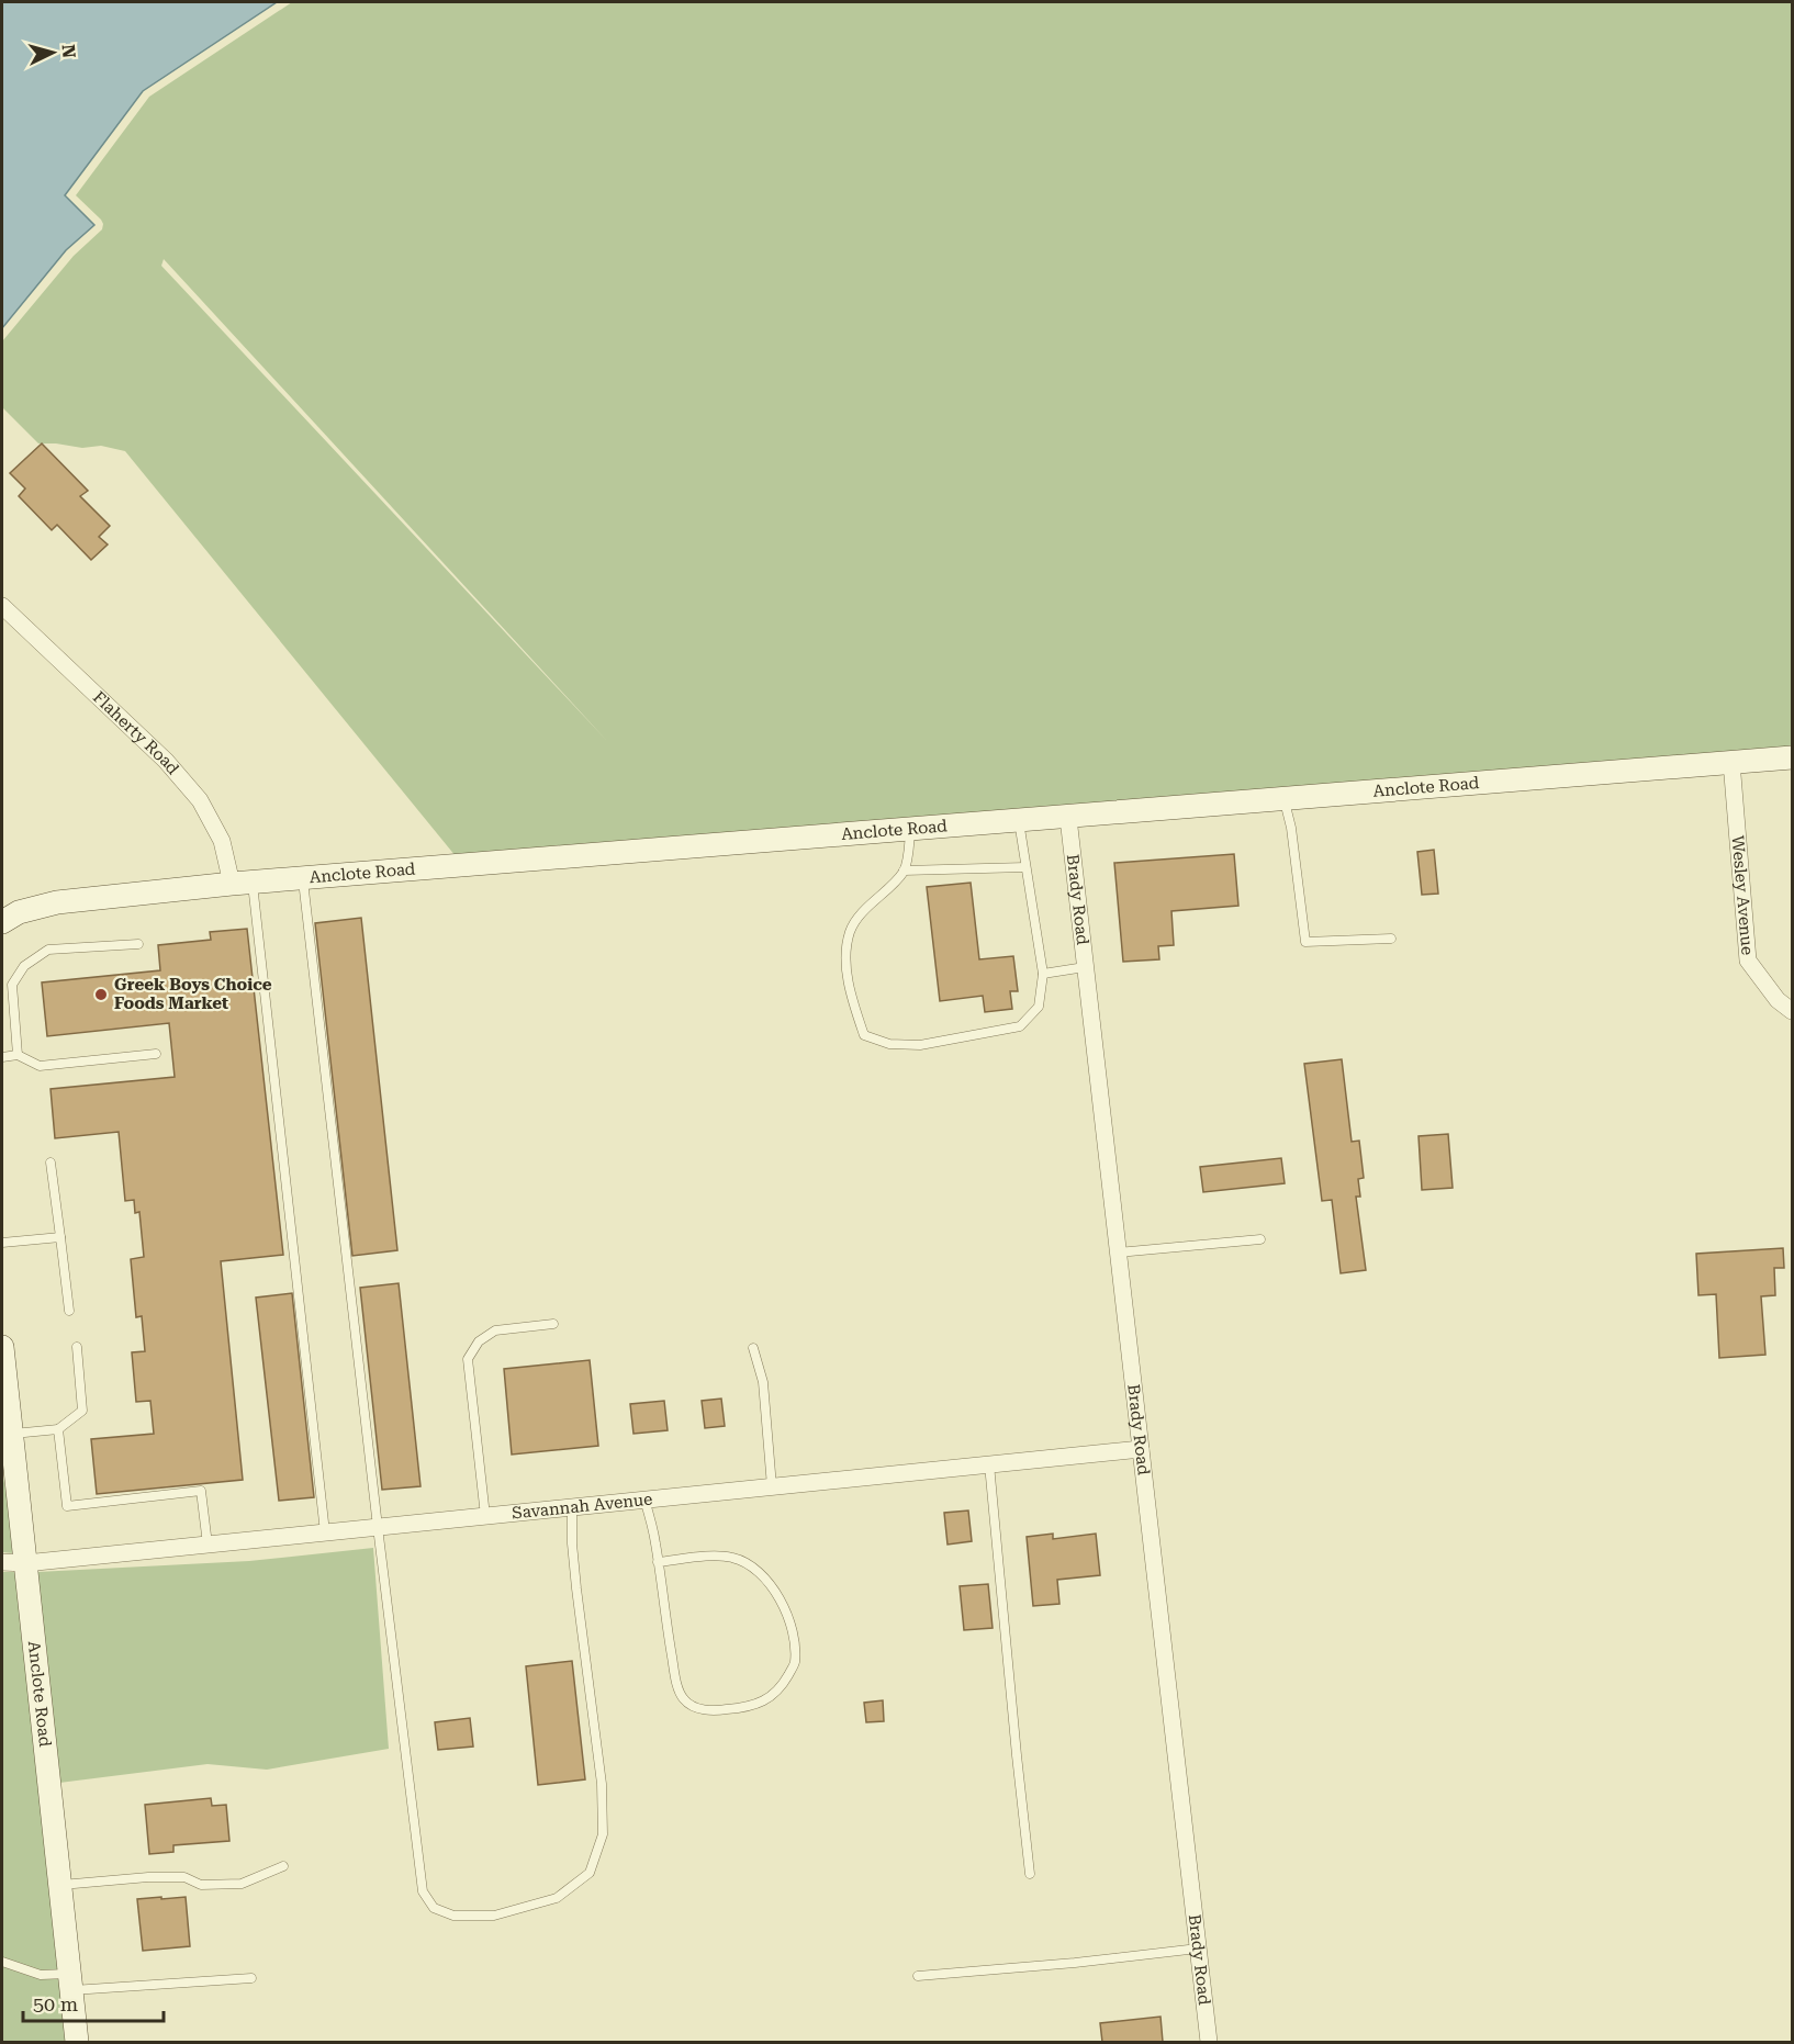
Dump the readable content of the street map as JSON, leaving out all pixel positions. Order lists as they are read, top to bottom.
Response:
{
  "streets": {
    "street": [
      "Flaherty Road",
      "Anclote Road",
      "Wesley Avenue",
      "Brady Road",
      "Savannah Avenue"
    ]
  },
  "crossings": [
    ["Flaherty Road", "Anclote Road"],
    ["Anclote Road", "Wesley Avenue"],
    ["Anclote Road", "Brady Road"],
    ["Anclote Road", "Savannah Avenue"],
    ["Brady Road", "Savannah Avenue"]
  ],
  "places": ["Greek Boys Choice Foods Market"],
  "scale_bar": "50 m",
  "north": "right"
}
